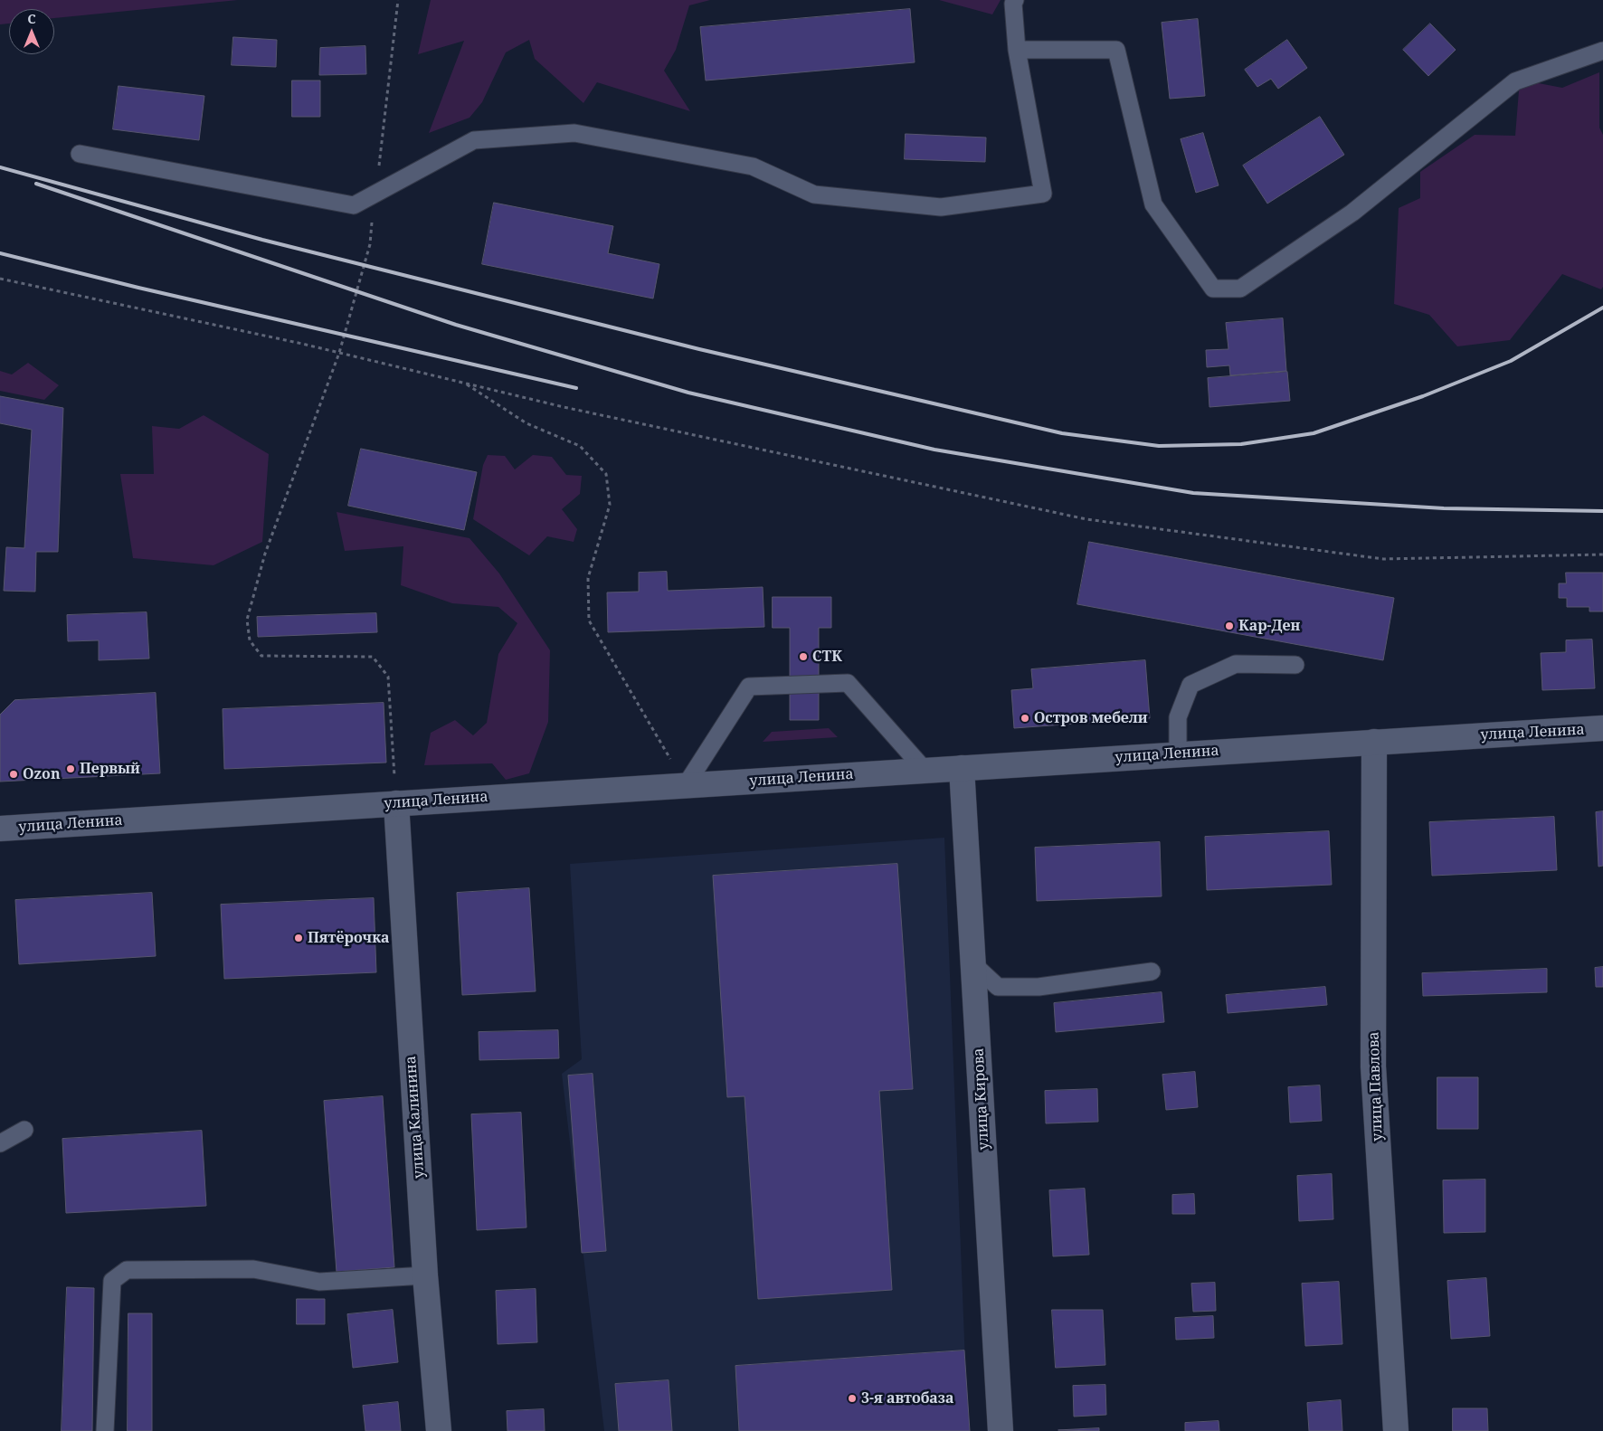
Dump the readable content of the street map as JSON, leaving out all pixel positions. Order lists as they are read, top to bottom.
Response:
{
  "streets": {
    "street": [
      "улица Ленина",
      "улица Павлова",
      "улица Кирова",
      "улица Калинина"
    ]
  },
  "crossings": [
    ["улица Ленина", "улица Павлова"],
    ["улица Ленина", "улица Кирова"],
    ["улица Ленина", "улица Калинина"]
  ],
  "places": [
    "Кар-Ден",
    "СТК",
    "Остров мебели",
    "Первый",
    "Ozon",
    "Пятёрочка",
    "3-я автобаза"
  ],
  "north": "top"
}
